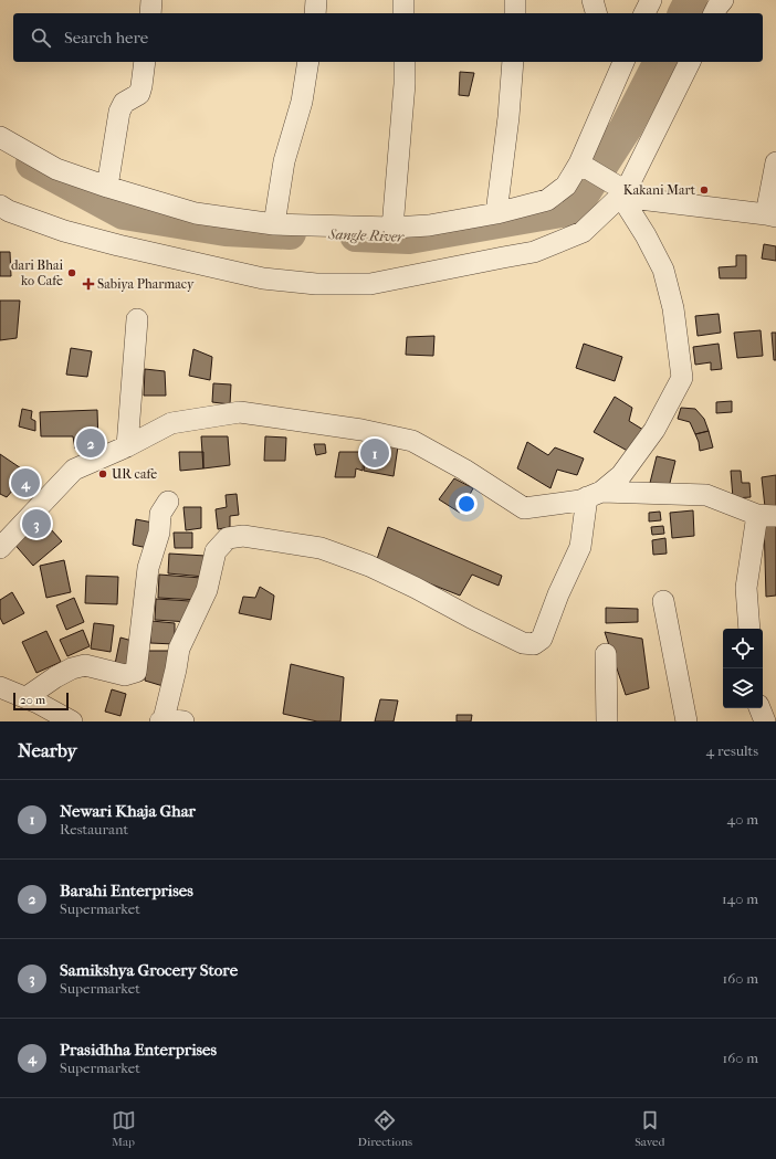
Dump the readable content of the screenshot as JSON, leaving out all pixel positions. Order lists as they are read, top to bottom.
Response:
{
  "water": ["Sangle River"],
  "places": {
    "other": ["Kakani Mart", "dari Bhai ko Cafe", "UR cafe"],
    "health": ["Sabiya Pharmacy"]
  },
  "scale_bar": "20 m",
  "page": {
    "search": "Search here",
    "pins": [
      "2",
      "1",
      "4",
      "3"
    ],
    "scale": "20 m",
    "heading": ["Nearby", "4 results"],
    "list": [
      {
        "mark": "1",
        "name": "Newari Khaja Ghar",
        "note": "Restaurant",
        "value": "40 m"
      },
      {
        "mark": "2",
        "name": "Barahi Enterprises",
        "note": "Supermarket",
        "value": "140 m"
      },
      {
        "mark": "3",
        "name": "Samikshya Grocery Store",
        "note": "Supermarket",
        "value": "160 m"
      },
      {
        "mark": "4",
        "name": "Prasidhha Enterprises",
        "note": "Supermarket",
        "value": "160 m"
      }
    ],
    "nav": ["Map", "Directions", "Saved"]
  }
}
